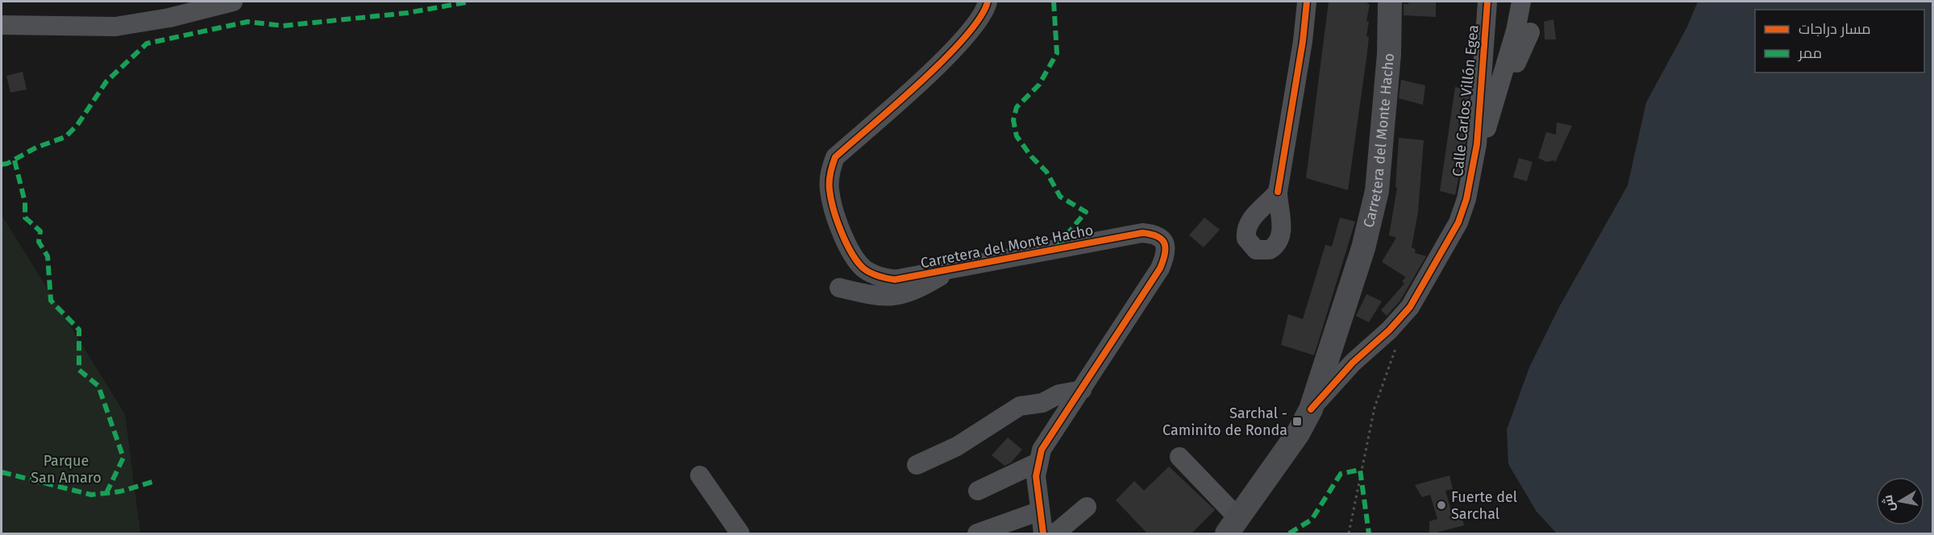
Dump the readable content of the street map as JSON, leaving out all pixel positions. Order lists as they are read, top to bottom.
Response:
{
  "streets": {
    "main road": ["Carretera del Monte Hacho"],
    "street": ["Calle Carlos Villón Egea"]
  },
  "crossings": [
    ["Calle Carlos Villón Egea", "Carretera del Monte Hacho"]
  ],
  "parks": ["Parque San Amaro"],
  "places": {
    "transit": ["Sarchal - Caminito de Ronda"],
    "other": ["Fuerte del Sarchal"]
  },
  "legend": ["مسار دراجات", "ممر"],
  "north": "left"
}
